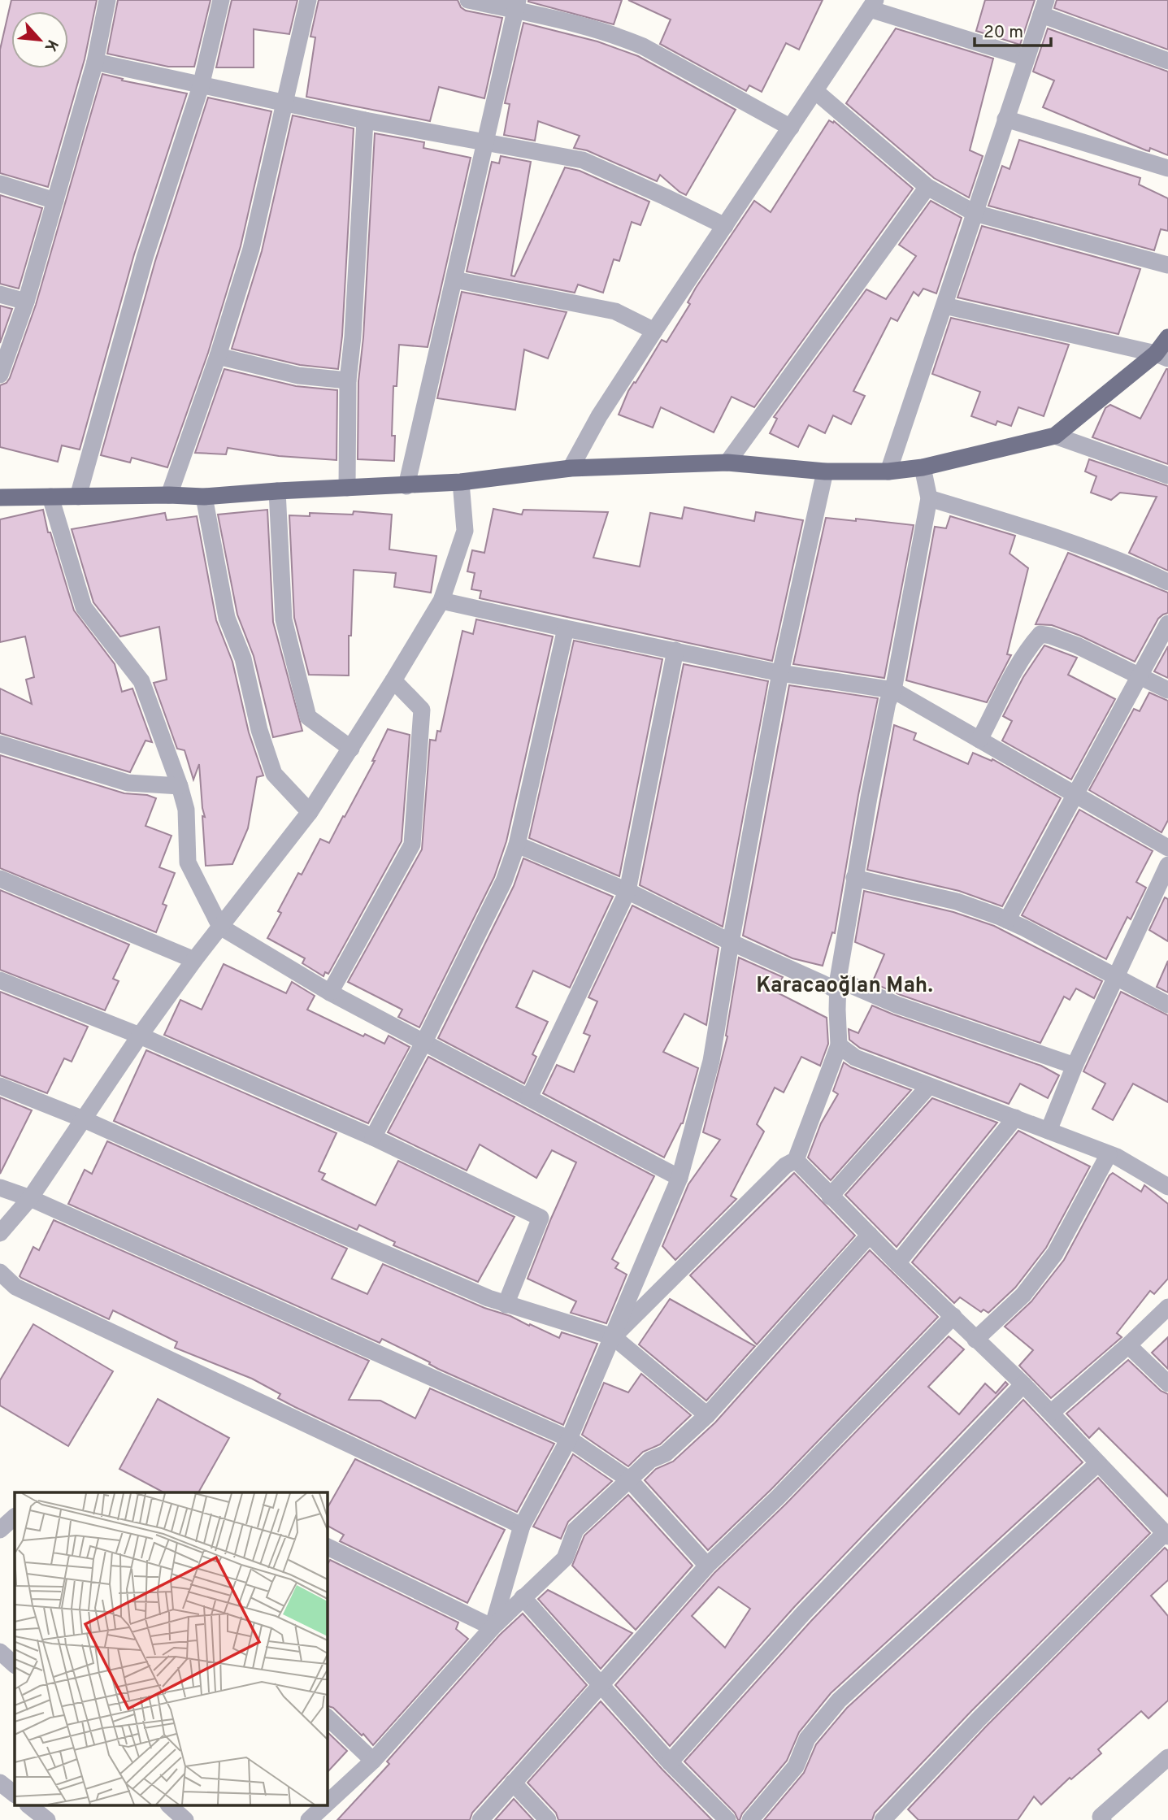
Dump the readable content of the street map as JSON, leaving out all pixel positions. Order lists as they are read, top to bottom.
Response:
{
  "districts": ["Karacaoğlan Mah."],
  "scale_bar": "20 m",
  "north": "bottom right"
}
